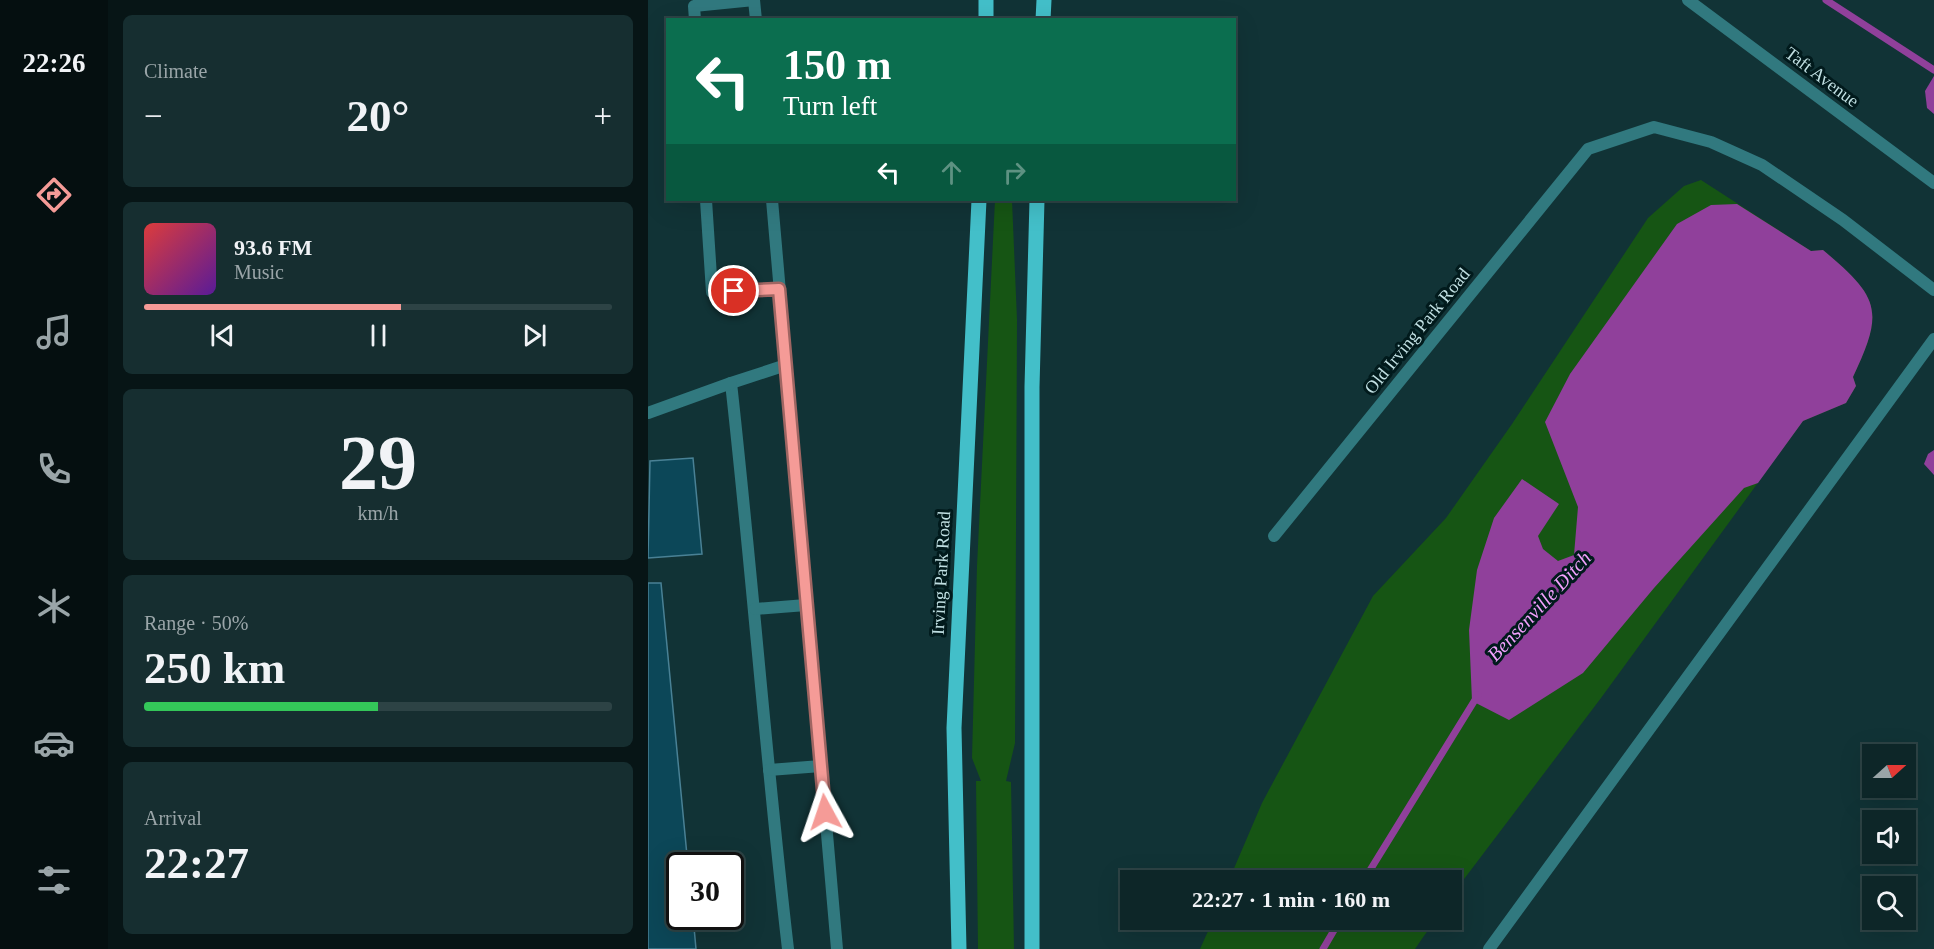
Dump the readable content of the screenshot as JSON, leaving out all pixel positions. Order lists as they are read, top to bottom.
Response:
{
  "streets": {
    "main road": ["Irving Park Road"],
    "street": ["Taft Avenue", "Old Irving Park Road"]
  },
  "water": ["Bensenville Ditch"],
  "north": "right",
  "page": {
    "tabs": "22:26",
    "tile": [
      "Climate",
      ["29", "km/h"],
      ["Range · 50%", "250 km"],
      ["Arrival", "22:27"]
    ],
    "turn": ["150 m", "Turn left"],
    "heat": ["−", "20°", "+"],
    "song": ["93.6 FM", "Music"],
    "limit": "30",
    "trip": "22:27 · 1 min · 160 m"
  }
}
